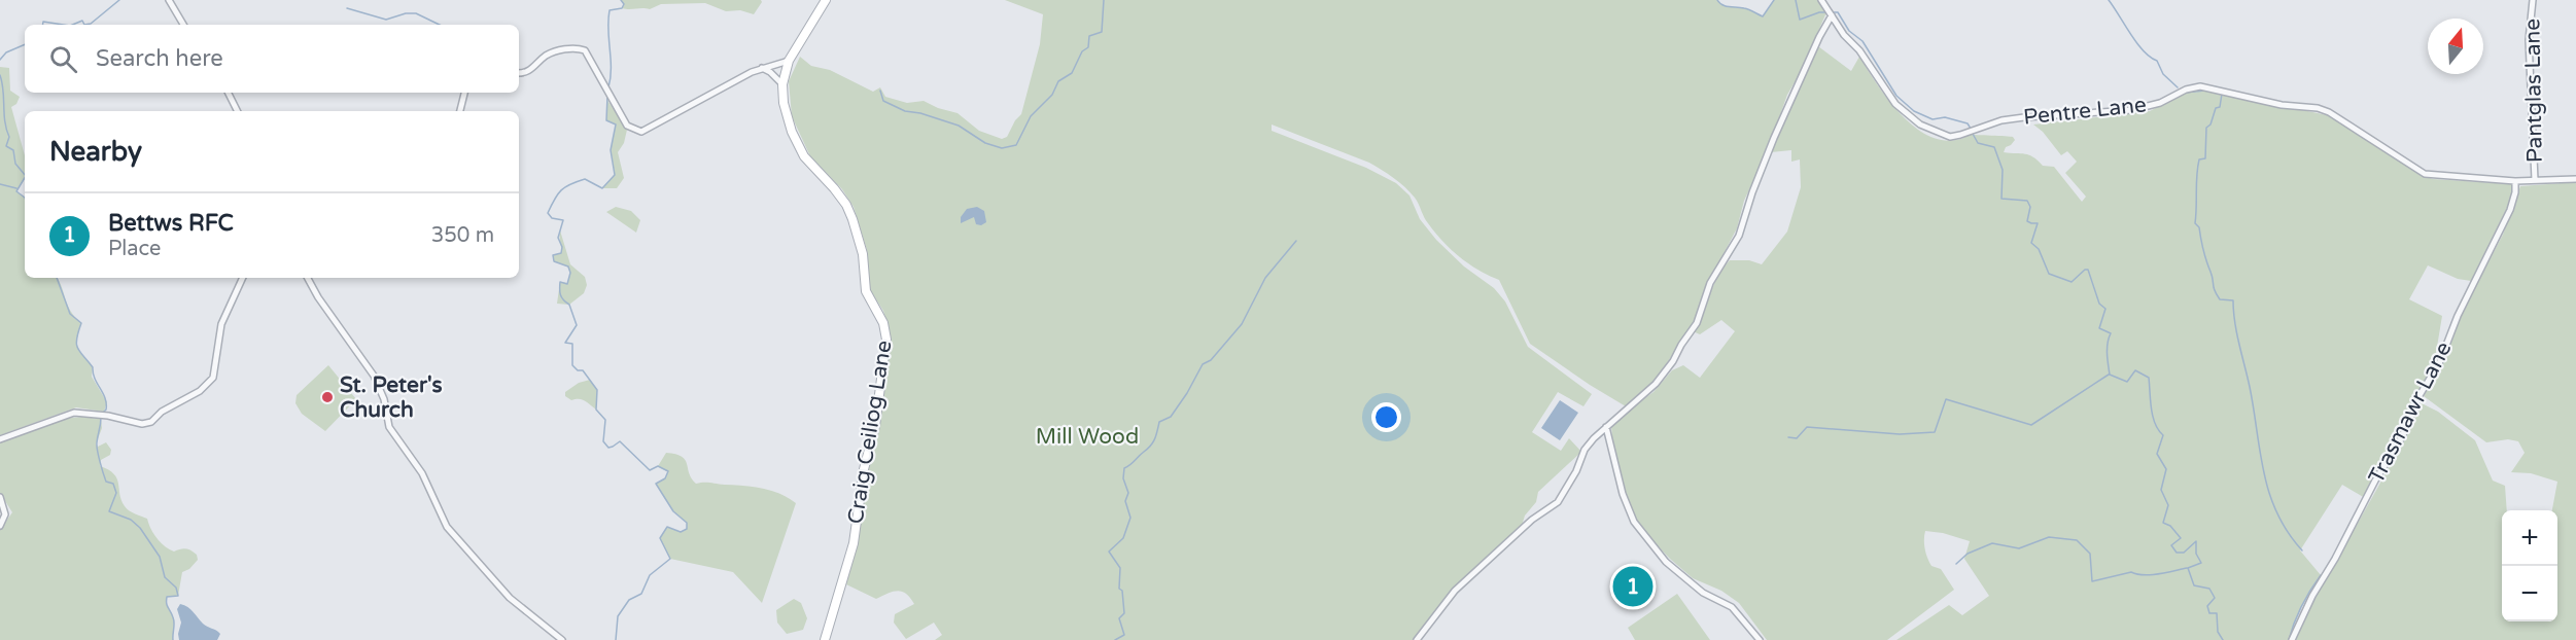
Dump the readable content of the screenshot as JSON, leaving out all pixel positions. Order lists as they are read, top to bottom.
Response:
{
  "streets": {
    "street": [
      "Pantglas Lane",
      "Pentre Lane",
      "Trasmawr Lane",
      "Craig Ceiliog Lane"
    ]
  },
  "crossings": [
    ["Pantglas Lane", "Pentre Lane"],
    ["Pentre Lane", "Trasmawr Lane"]
  ],
  "parks": ["Mill Wood"],
  "places": ["St. Peter's Church"],
  "north": "top",
  "page": {
    "search": "Search here",
    "heading": "Nearby",
    "list": [
      {
        "mark": "1",
        "name": "Bettws RFC",
        "note": "Place",
        "value": "350 m"
      }
    ],
    "map_buttons": ["+", "−"],
    "pins": "1"
  }
}
